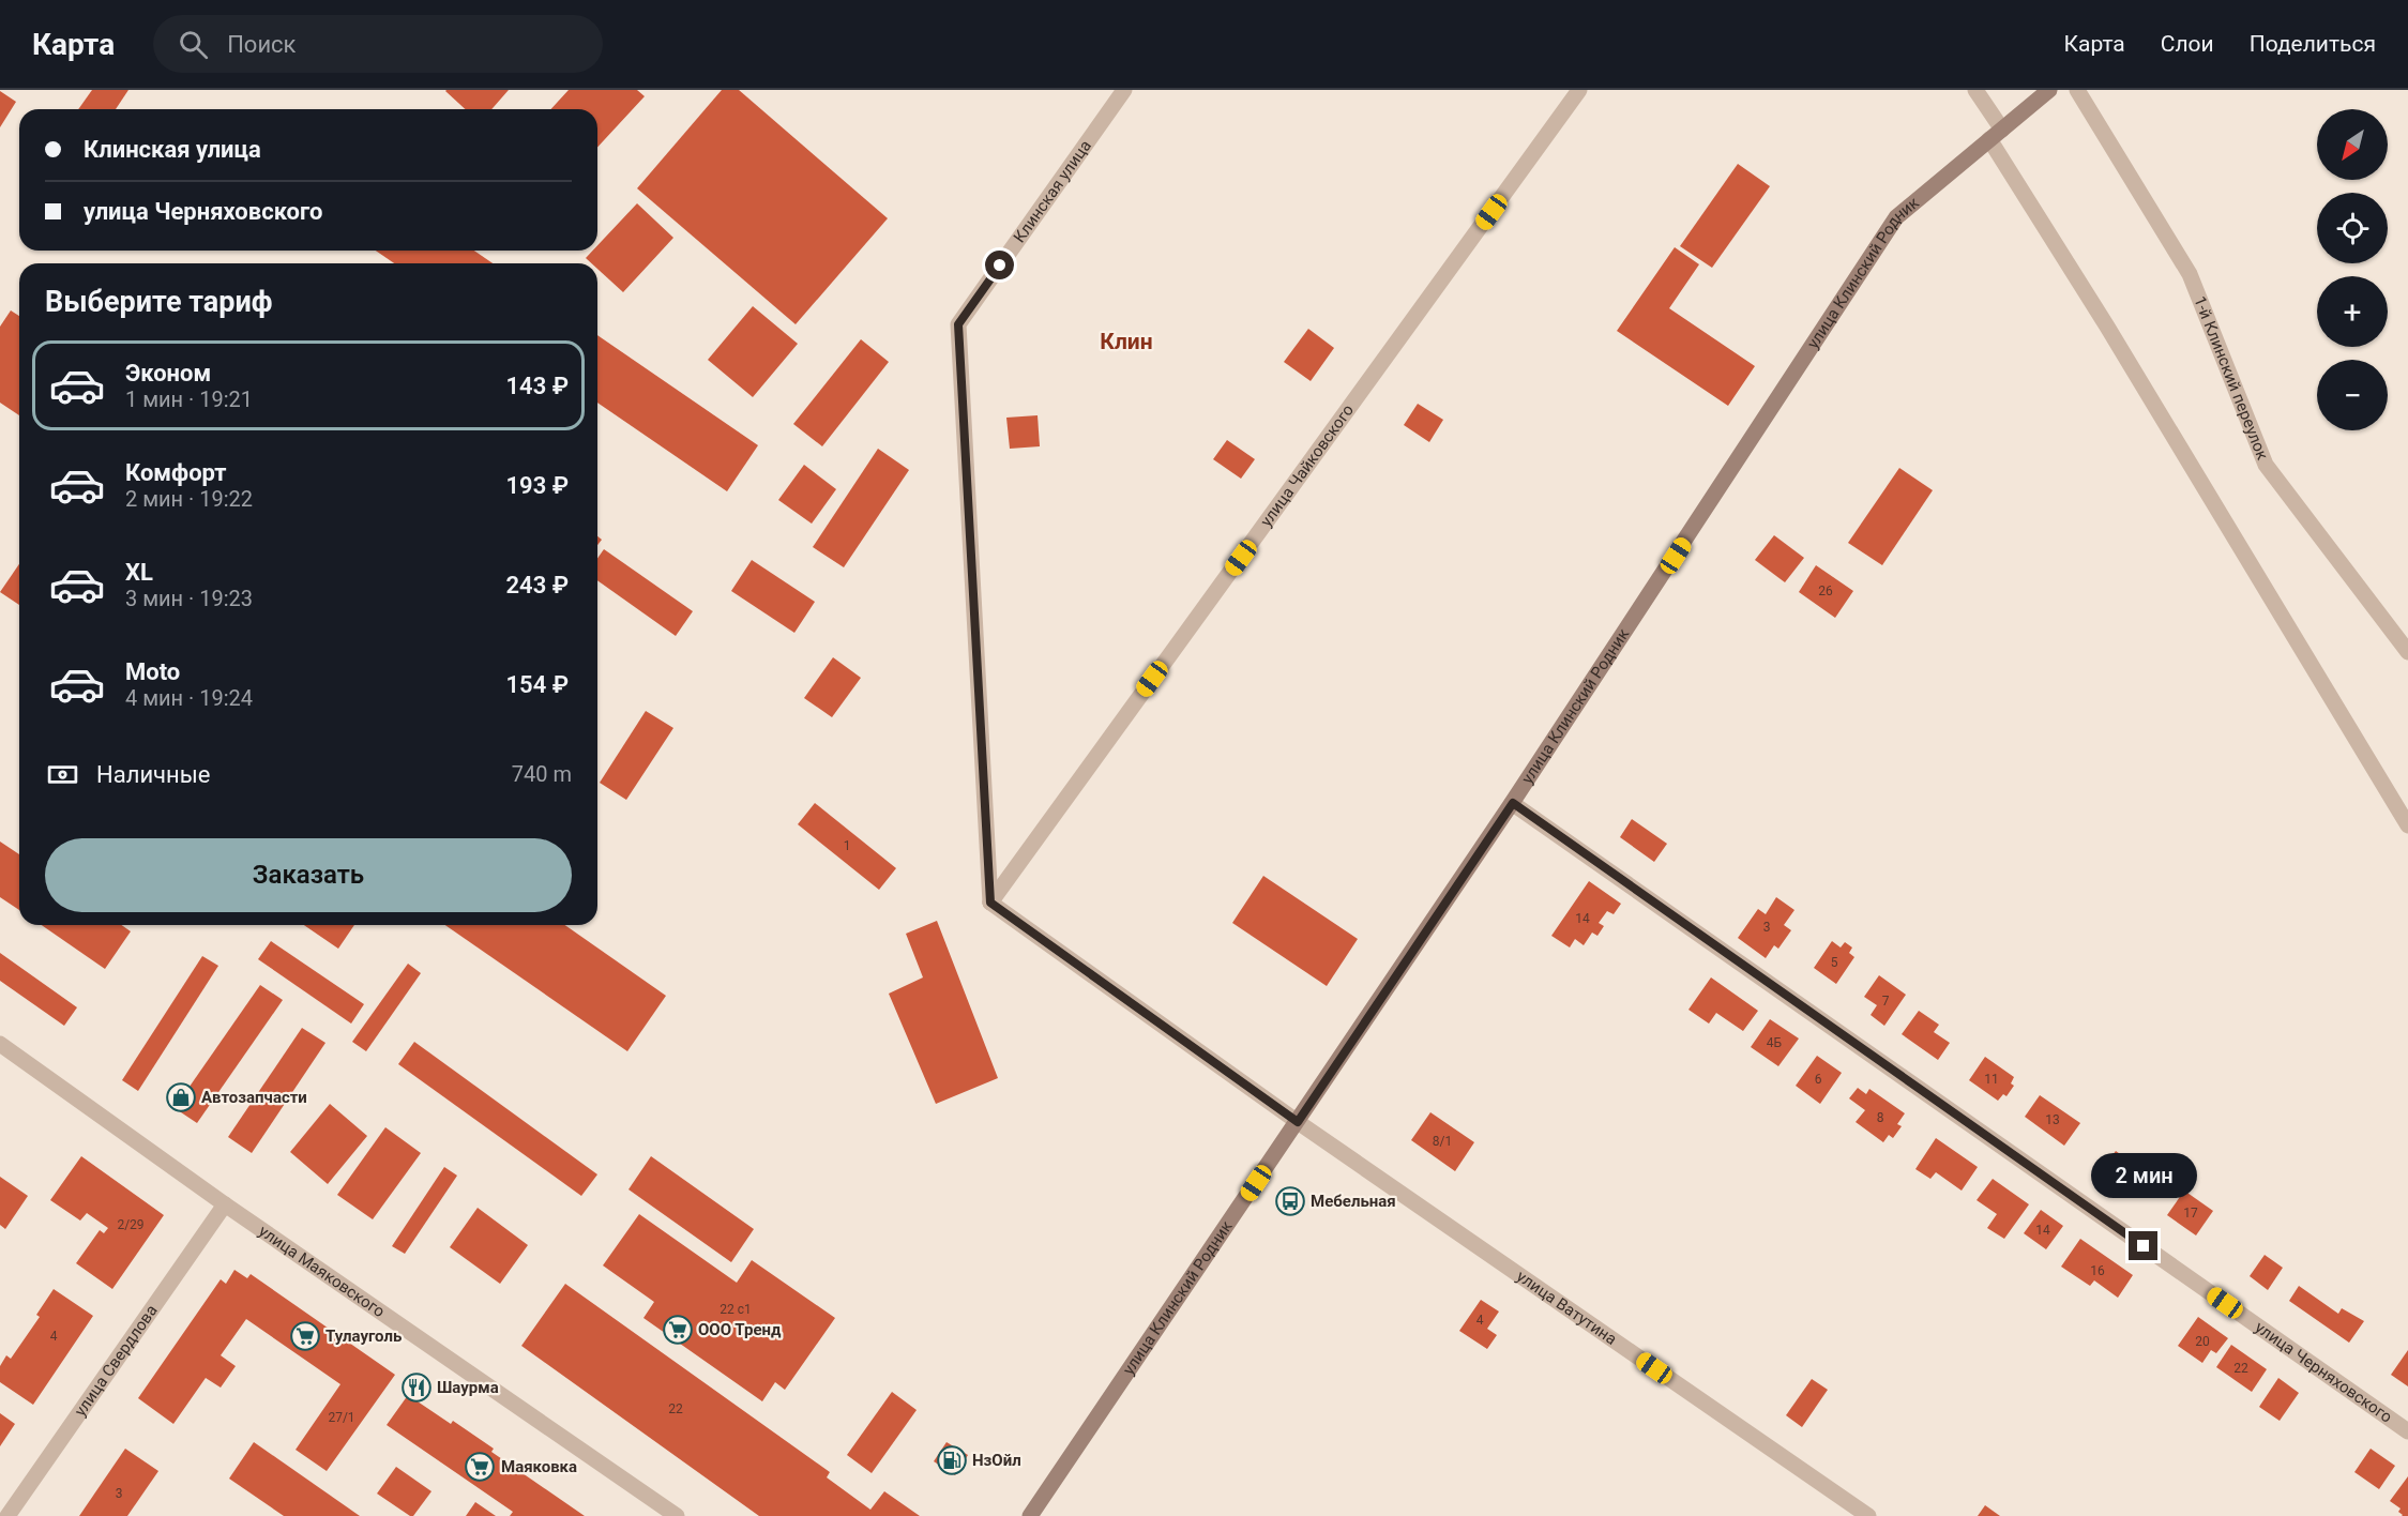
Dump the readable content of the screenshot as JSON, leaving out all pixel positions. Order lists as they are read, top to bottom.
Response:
{
  "streets": {
    "main road": ["улица Клинский Родник"],
    "street": [
      "Клинская улица",
      "1-й Клинский переулок",
      "улица Чайковского",
      "улица Маяковского",
      "улица Ватутина",
      "улица Свердлова",
      "улица Черняховского"
    ]
  },
  "crossings": [
    ["Клинская улица", "улица Чайковского"],
    ["Клинская улица", "улица Ватутина"],
    ["улица Клинский Родник", "улица Ватутина"],
    ["улица Клинский Родник", "улица Черняховского"],
    ["улица Чайковского", "улица Ватутина"],
    ["улица Маяковского", "улица Свердлова"]
  ],
  "districts": ["Клин"],
  "places": {
    "shop": ["Автозапчасти"],
    "bus stop": ["Мебельная"],
    "supermarket": ["ООО Тренд", "Тулауголь", "Маяковка"],
    "restaurant": ["Шаурма"],
    "fuel station": ["НзОйл"]
  },
  "house_numbers": [
    "26",
    "1",
    "14",
    "3",
    "5",
    "7",
    "4Б",
    "6",
    "11",
    "8",
    "13",
    "8/1",
    "17",
    "2/29",
    "14",
    "16",
    "22 с1",
    "4",
    "4",
    "20",
    "22",
    "22",
    "27/1",
    "3"
  ],
  "north": "bottom left",
  "page": {
    "header": "Карта",
    "search": "Поиск",
    "nav": ["Карта", "Слои", "Поделиться"],
    "map_buttons": ["+", "−"],
    "banner": ["Клинская улица", "улица Черняховского"],
    "heading": "Выберите тариф",
    "list": [
      {
        "name": "Эконом",
        "note": "1 мин · 19:21",
        "value": "143 ₽"
      },
      {
        "name": "Комфорт",
        "note": "2 мин · 19:22",
        "value": "193 ₽"
      },
      {
        "name": "XL",
        "note": "3 мин · 19:23",
        "value": "243 ₽"
      },
      {
        "name": "Moto",
        "note": "4 мин · 19:24",
        "value": "154 ₽"
      }
    ],
    "pay": ["Наличные", "740 m"],
    "buttons": "Заказать",
    "bubble": "2 мин"
  }
}
